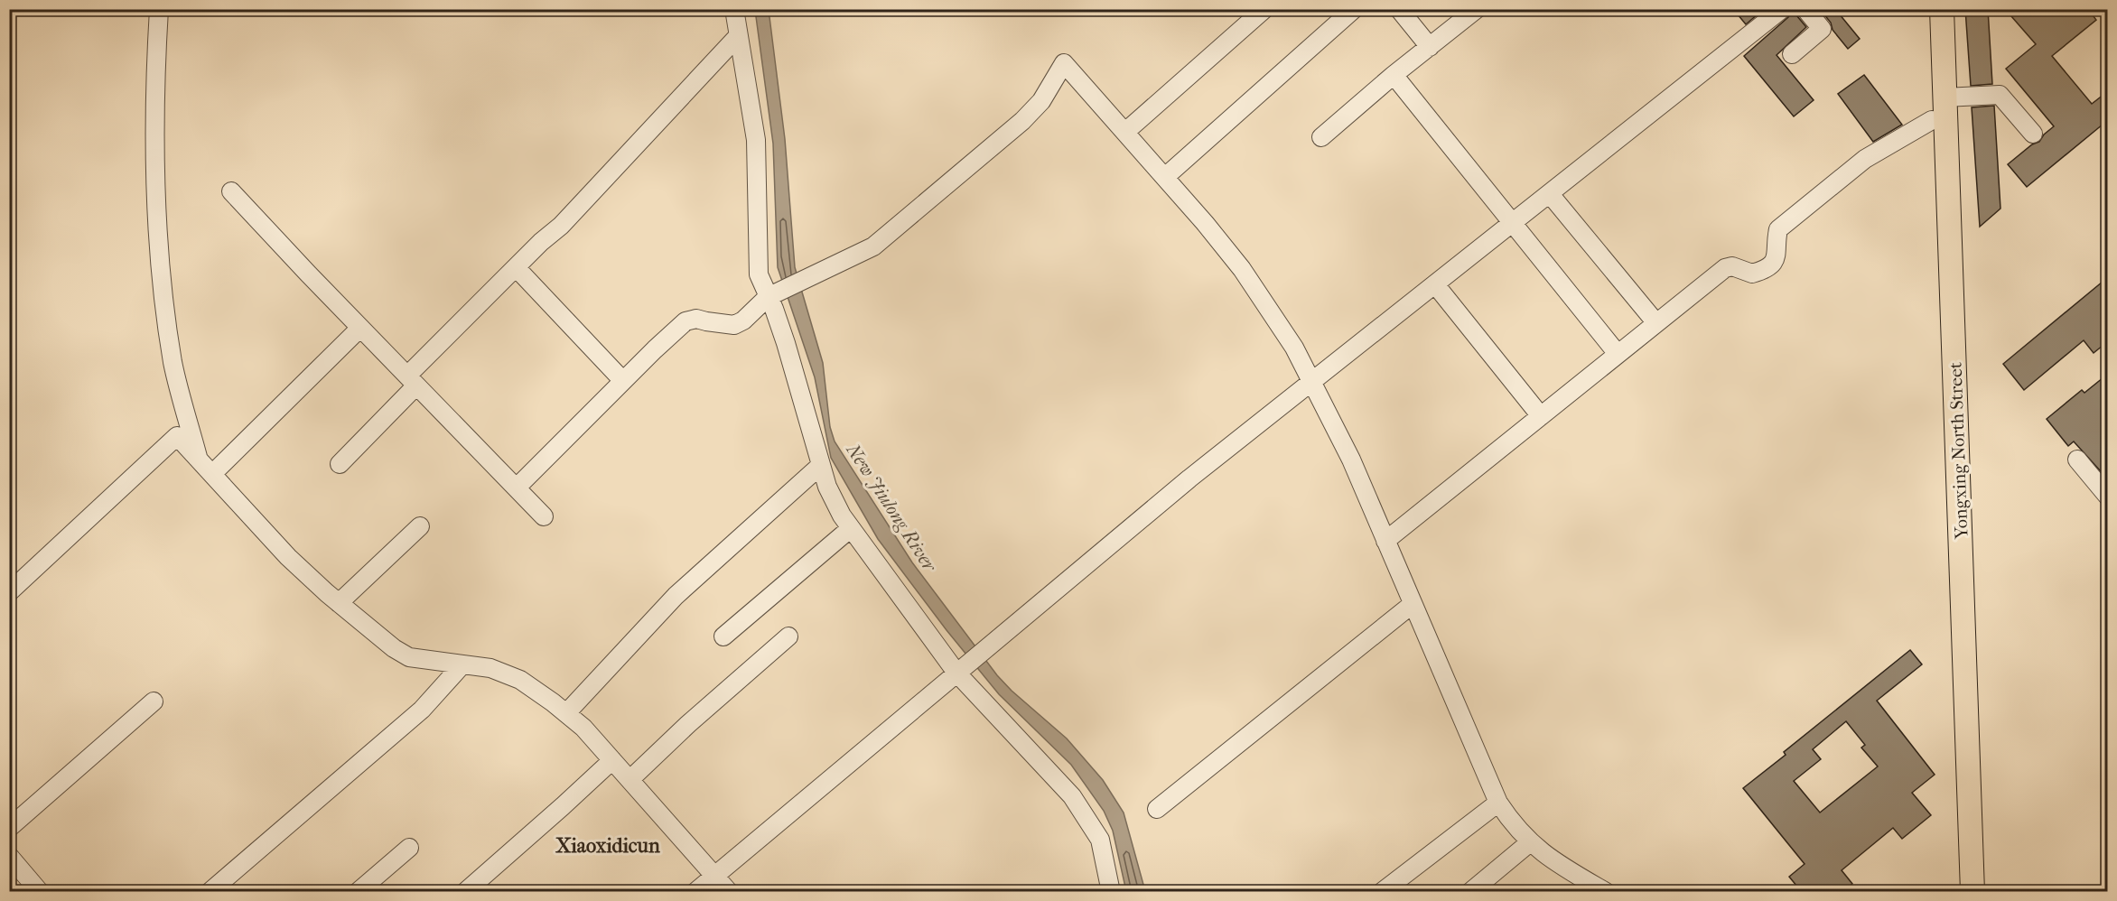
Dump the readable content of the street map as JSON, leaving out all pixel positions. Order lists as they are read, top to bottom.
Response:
{
  "streets": {
    "main road": ["Yongxing North Street"]
  },
  "districts": ["Xiaoxidicun"],
  "water": ["New Jiulong River"]
}
